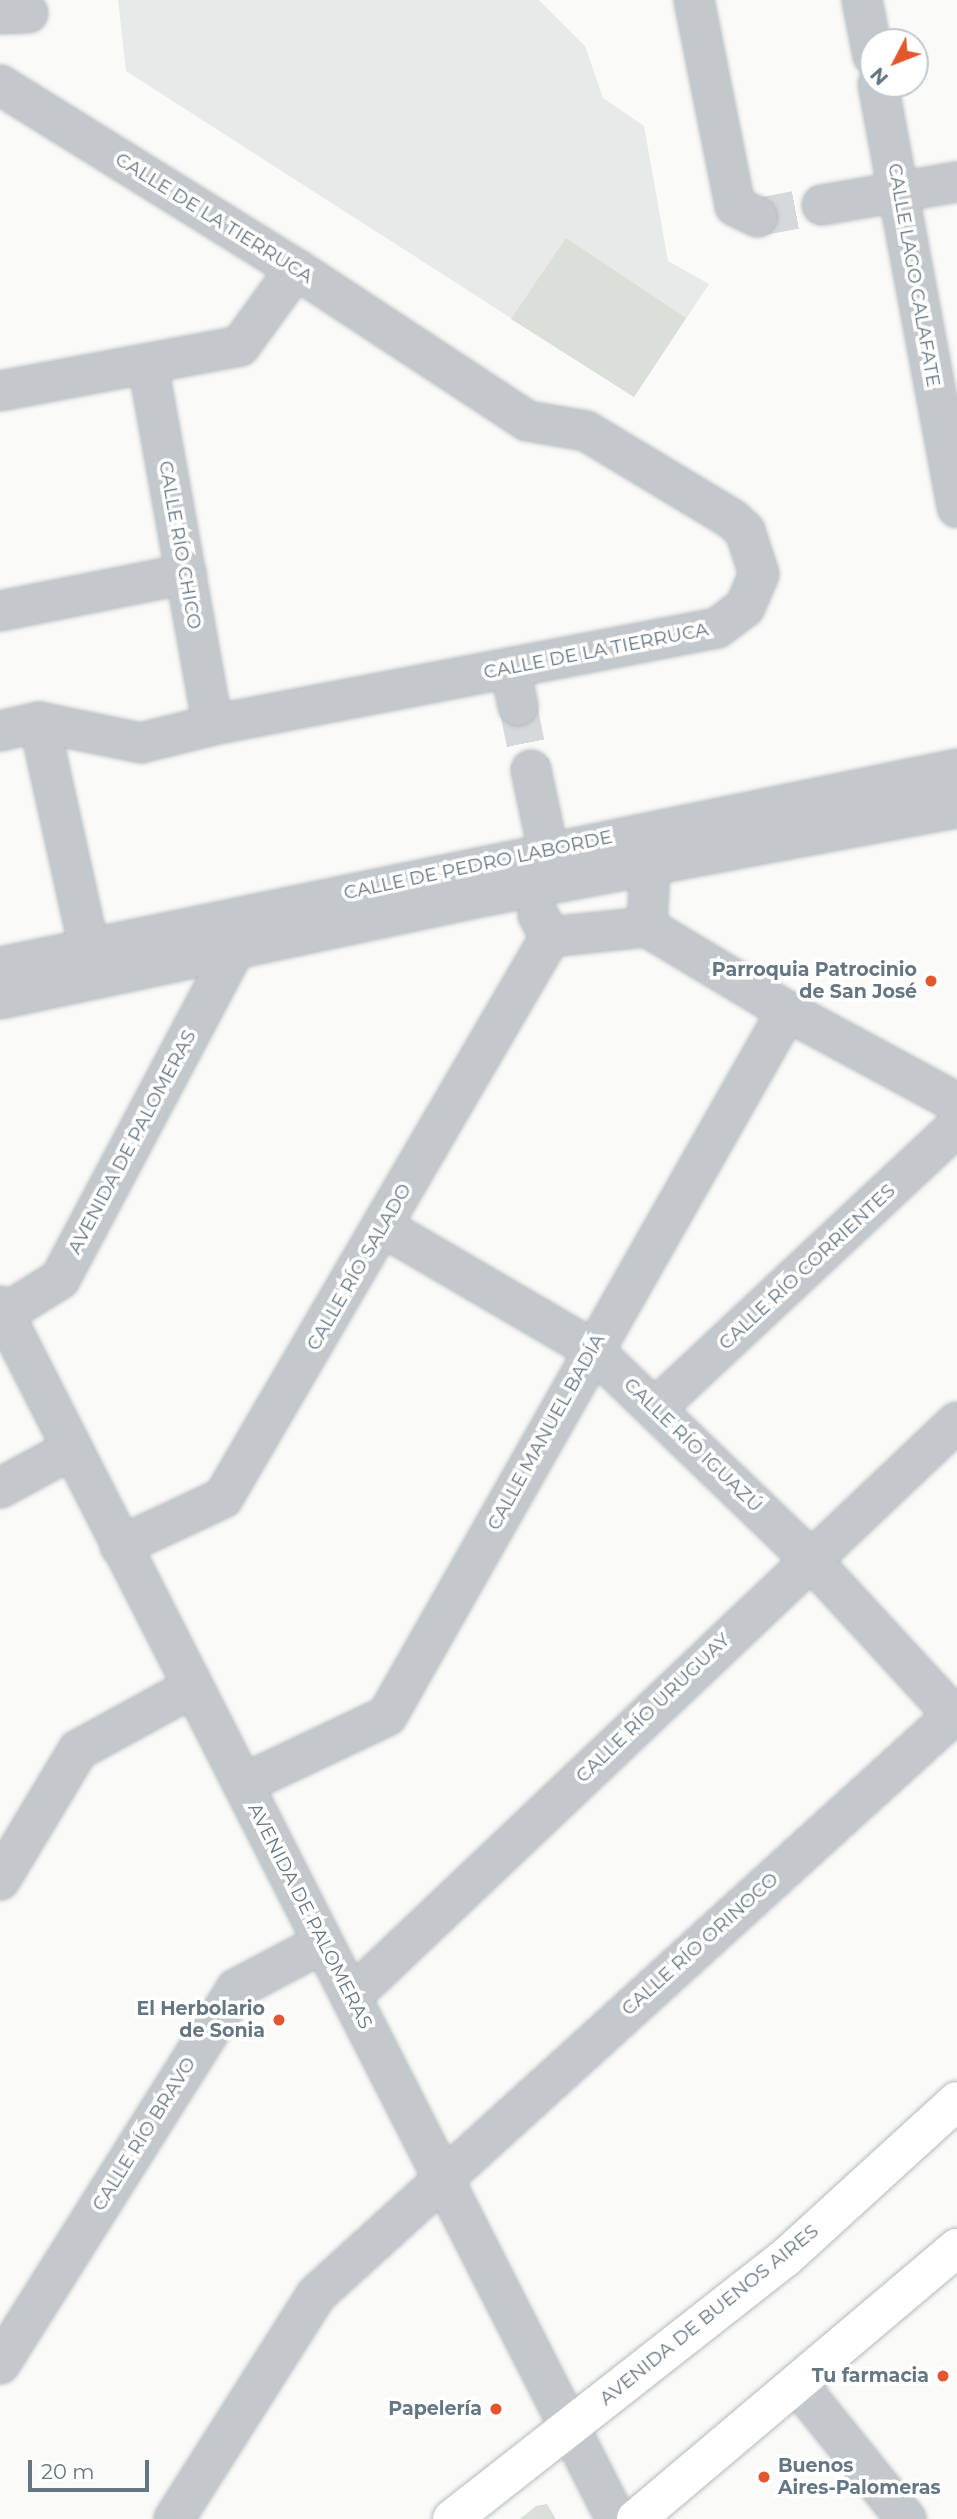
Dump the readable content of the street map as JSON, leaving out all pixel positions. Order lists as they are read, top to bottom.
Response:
{
  "streets": {
    "main road": ["AVENIDA DE BUENOS AIRES"],
    "street": [
      "CALLE DE LA TIERRUCA",
      "CALLE LAGO CALAFATE",
      "CALLE RÍO CHICO",
      "CALLE DE PEDRO LABORDE",
      "AVENIDA DE PALOMERAS",
      "CALLE RÍO SALADO",
      "CALLE RÍO CORRIENTES",
      "CALLE MANUEL BADÍA",
      "CALLE RÍO IGUAZÚ",
      "CALLE RÍO URUGUAY",
      "CALLE RÍO ORINOCO",
      "CALLE RÍO BRAVO"
    ]
  },
  "crossings": [
    ["CALLE DE LA TIERRUCA", "CALLE RÍO CHICO"],
    ["CALLE DE PEDRO LABORDE", "AVENIDA DE PALOMERAS"],
    ["AVENIDA DE PALOMERAS", "CALLE RÍO SALADO"],
    ["AVENIDA DE PALOMERAS", "CALLE MANUEL BADÍA"],
    ["AVENIDA DE PALOMERAS", "CALLE RÍO URUGUAY"],
    ["AVENIDA DE PALOMERAS", "CALLE RÍO ORINOCO"],
    ["AVENIDA DE PALOMERAS", "CALLE RÍO BRAVO"],
    ["AVENIDA DE PALOMERAS", "AVENIDA DE BUENOS AIRES"],
    ["CALLE RÍO SALADO", "CALLE RÍO IGUAZÚ"],
    ["CALLE RÍO CORRIENTES", "CALLE RÍO IGUAZÚ"],
    ["CALLE MANUEL BADÍA", "CALLE RÍO IGUAZÚ"],
    ["CALLE RÍO IGUAZÚ", "CALLE RÍO URUGUAY"],
    ["CALLE RÍO IGUAZÚ", "CALLE RÍO ORINOCO"]
  ],
  "places": [
    "Parroquia Patrocinio de San José",
    "El Herbolario de Sonia",
    "Tu farmacia",
    "Papelería",
    "Buenos Aires-Palomeras"
  ],
  "scale_bar": "20 m",
  "north": "bottom left"
}
